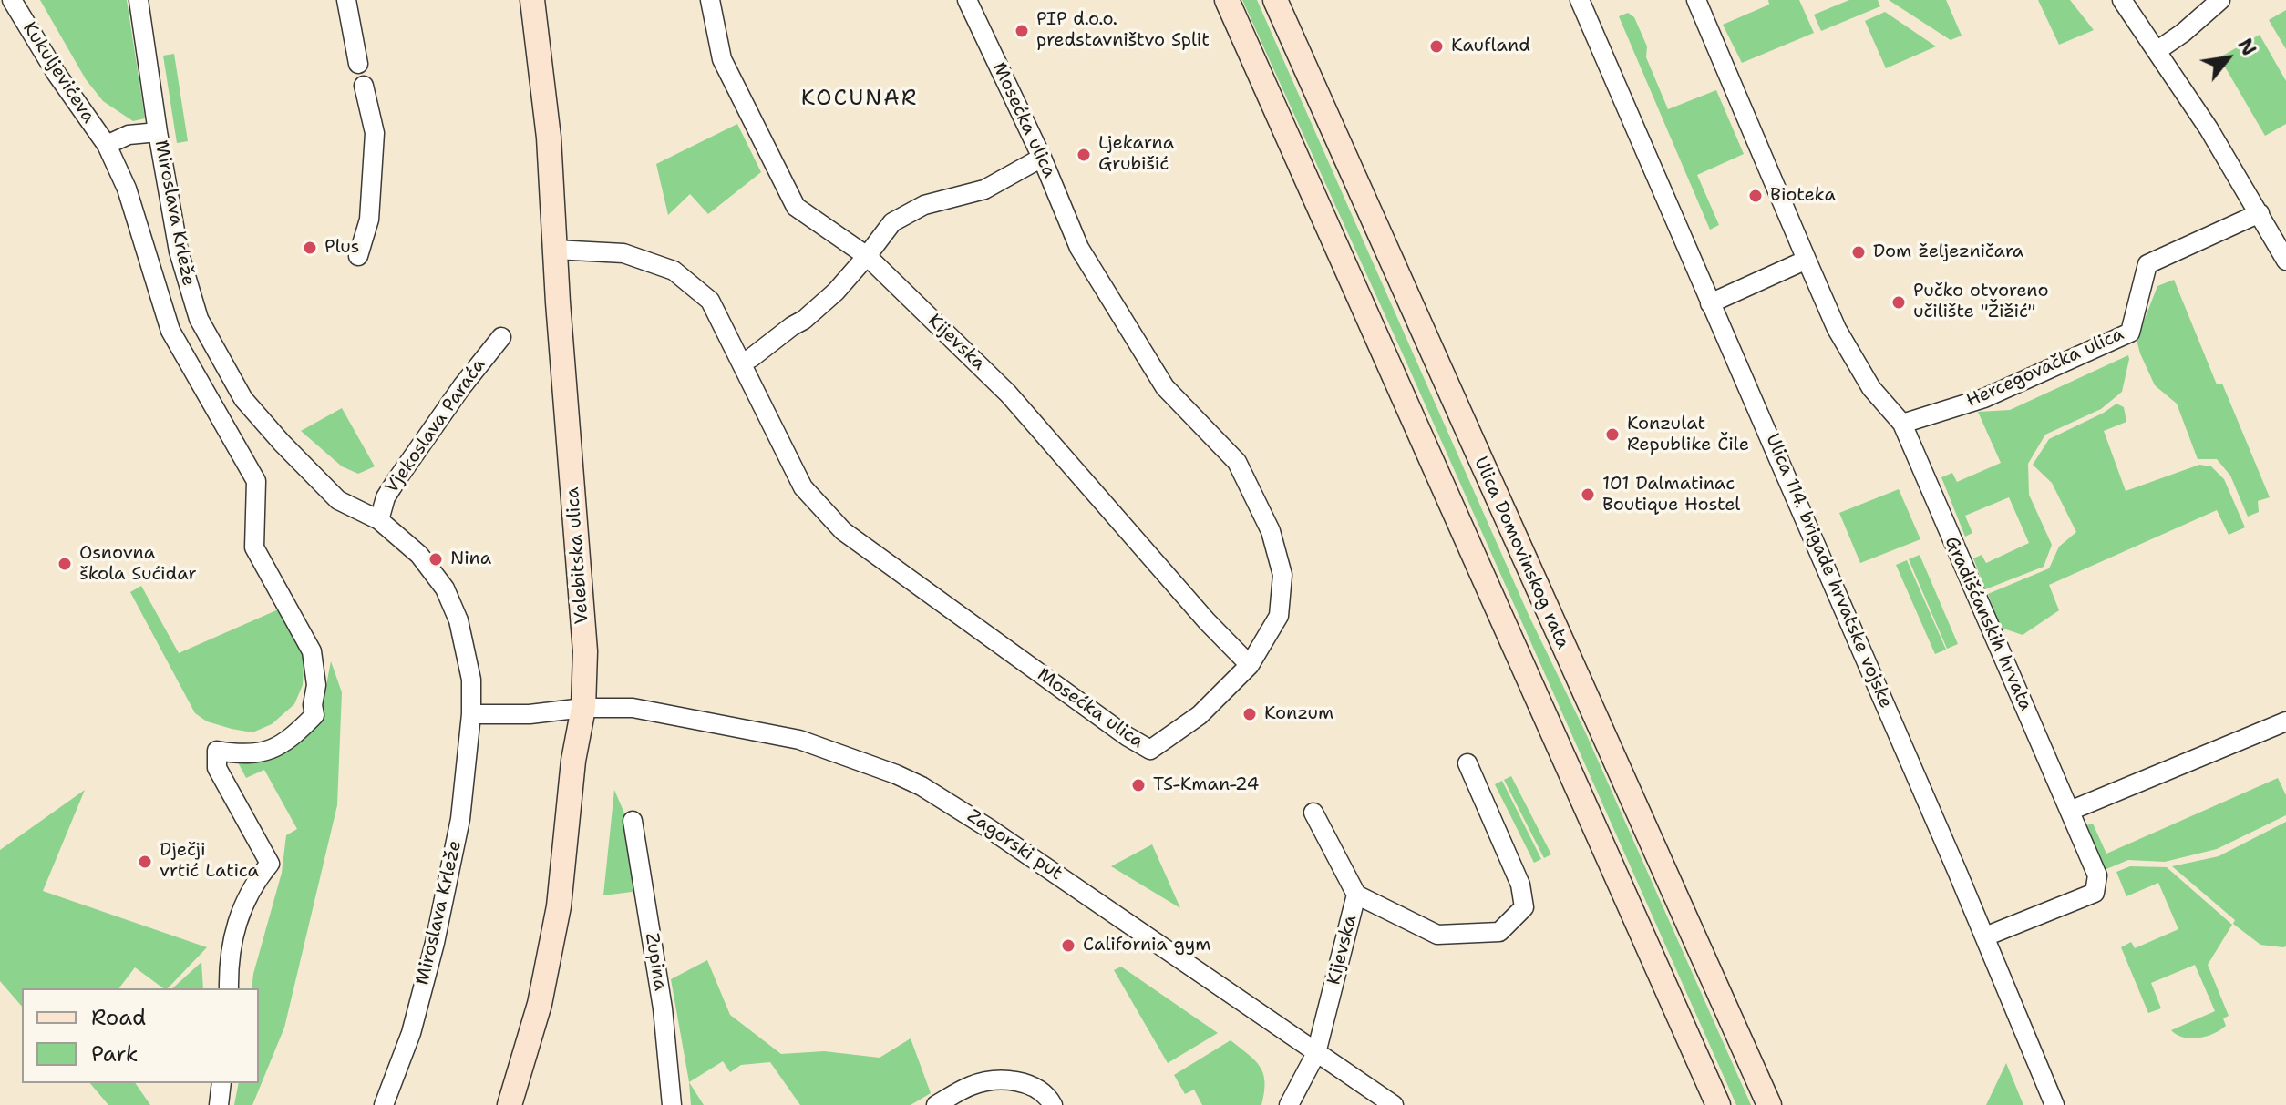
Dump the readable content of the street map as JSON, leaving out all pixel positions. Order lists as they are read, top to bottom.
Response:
{
  "streets": {
    "main road": ["Ulica Domovinskog rata", "Velebitska ulica"],
    "street": [
      "Kukuljevićeva",
      "Mosećka ulica",
      "Miroslava Krleže",
      "Kijevska",
      "Hercegovačka ulica",
      "Vjekoslava Paraća",
      "Ulica 114. brigade hrvatske vojske",
      "Gradišćanskih hrvata",
      "Zagorski put",
      "Zupina"
    ]
  },
  "crossings": [
    ["Mosećka ulica", "Kijevska"],
    ["Mosećka ulica", "Velebitska ulica"],
    ["Miroslava Krleže", "Vjekoslava Paraća"],
    ["Kijevska", "Zagorski put"],
    ["Hercegovačka ulica", "Gradišćanskih hrvata"],
    ["Velebitska ulica", "Zagorski put"],
    ["Ulica 114. brigade hrvatske vojske", "Gradišćanskih hrvata"]
  ],
  "districts": ["KOCUNAR"],
  "places": [
    "PIP d.o.o. predstavništvo Split",
    "Kaufland",
    "Ljekarna Grubišić",
    "Bioteka",
    "Plus",
    "Dom željezničara",
    "Pučko otvoreno učilište \"Žižić\"",
    "Konzulat Republike Čile",
    "101 Dalmatinac Boutique Hostel",
    "Nina",
    "Osnovna škola Sućidar",
    "Konzum",
    "TS-Kman-24",
    "Dječji vrtić Latica",
    "California gym"
  ],
  "legend": ["Road", "Park"],
  "north": "top right"
}
